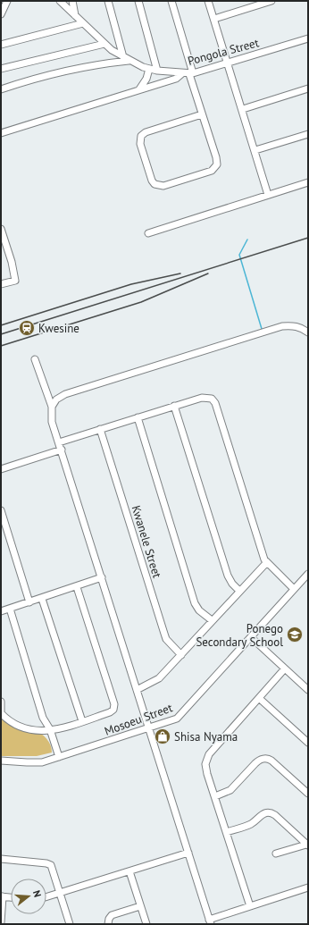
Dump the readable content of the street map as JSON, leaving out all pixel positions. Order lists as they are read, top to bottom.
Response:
{
  "streets": {
    "street": ["Pongola Street", "Kwanele Street", "Mosoeu Street"]
  },
  "places": {
    "station": ["Kwesine"],
    "school or university": ["Ponego Secondary School"],
    "shop": ["Shisa Nyama"]
  },
  "north": "right"
}
